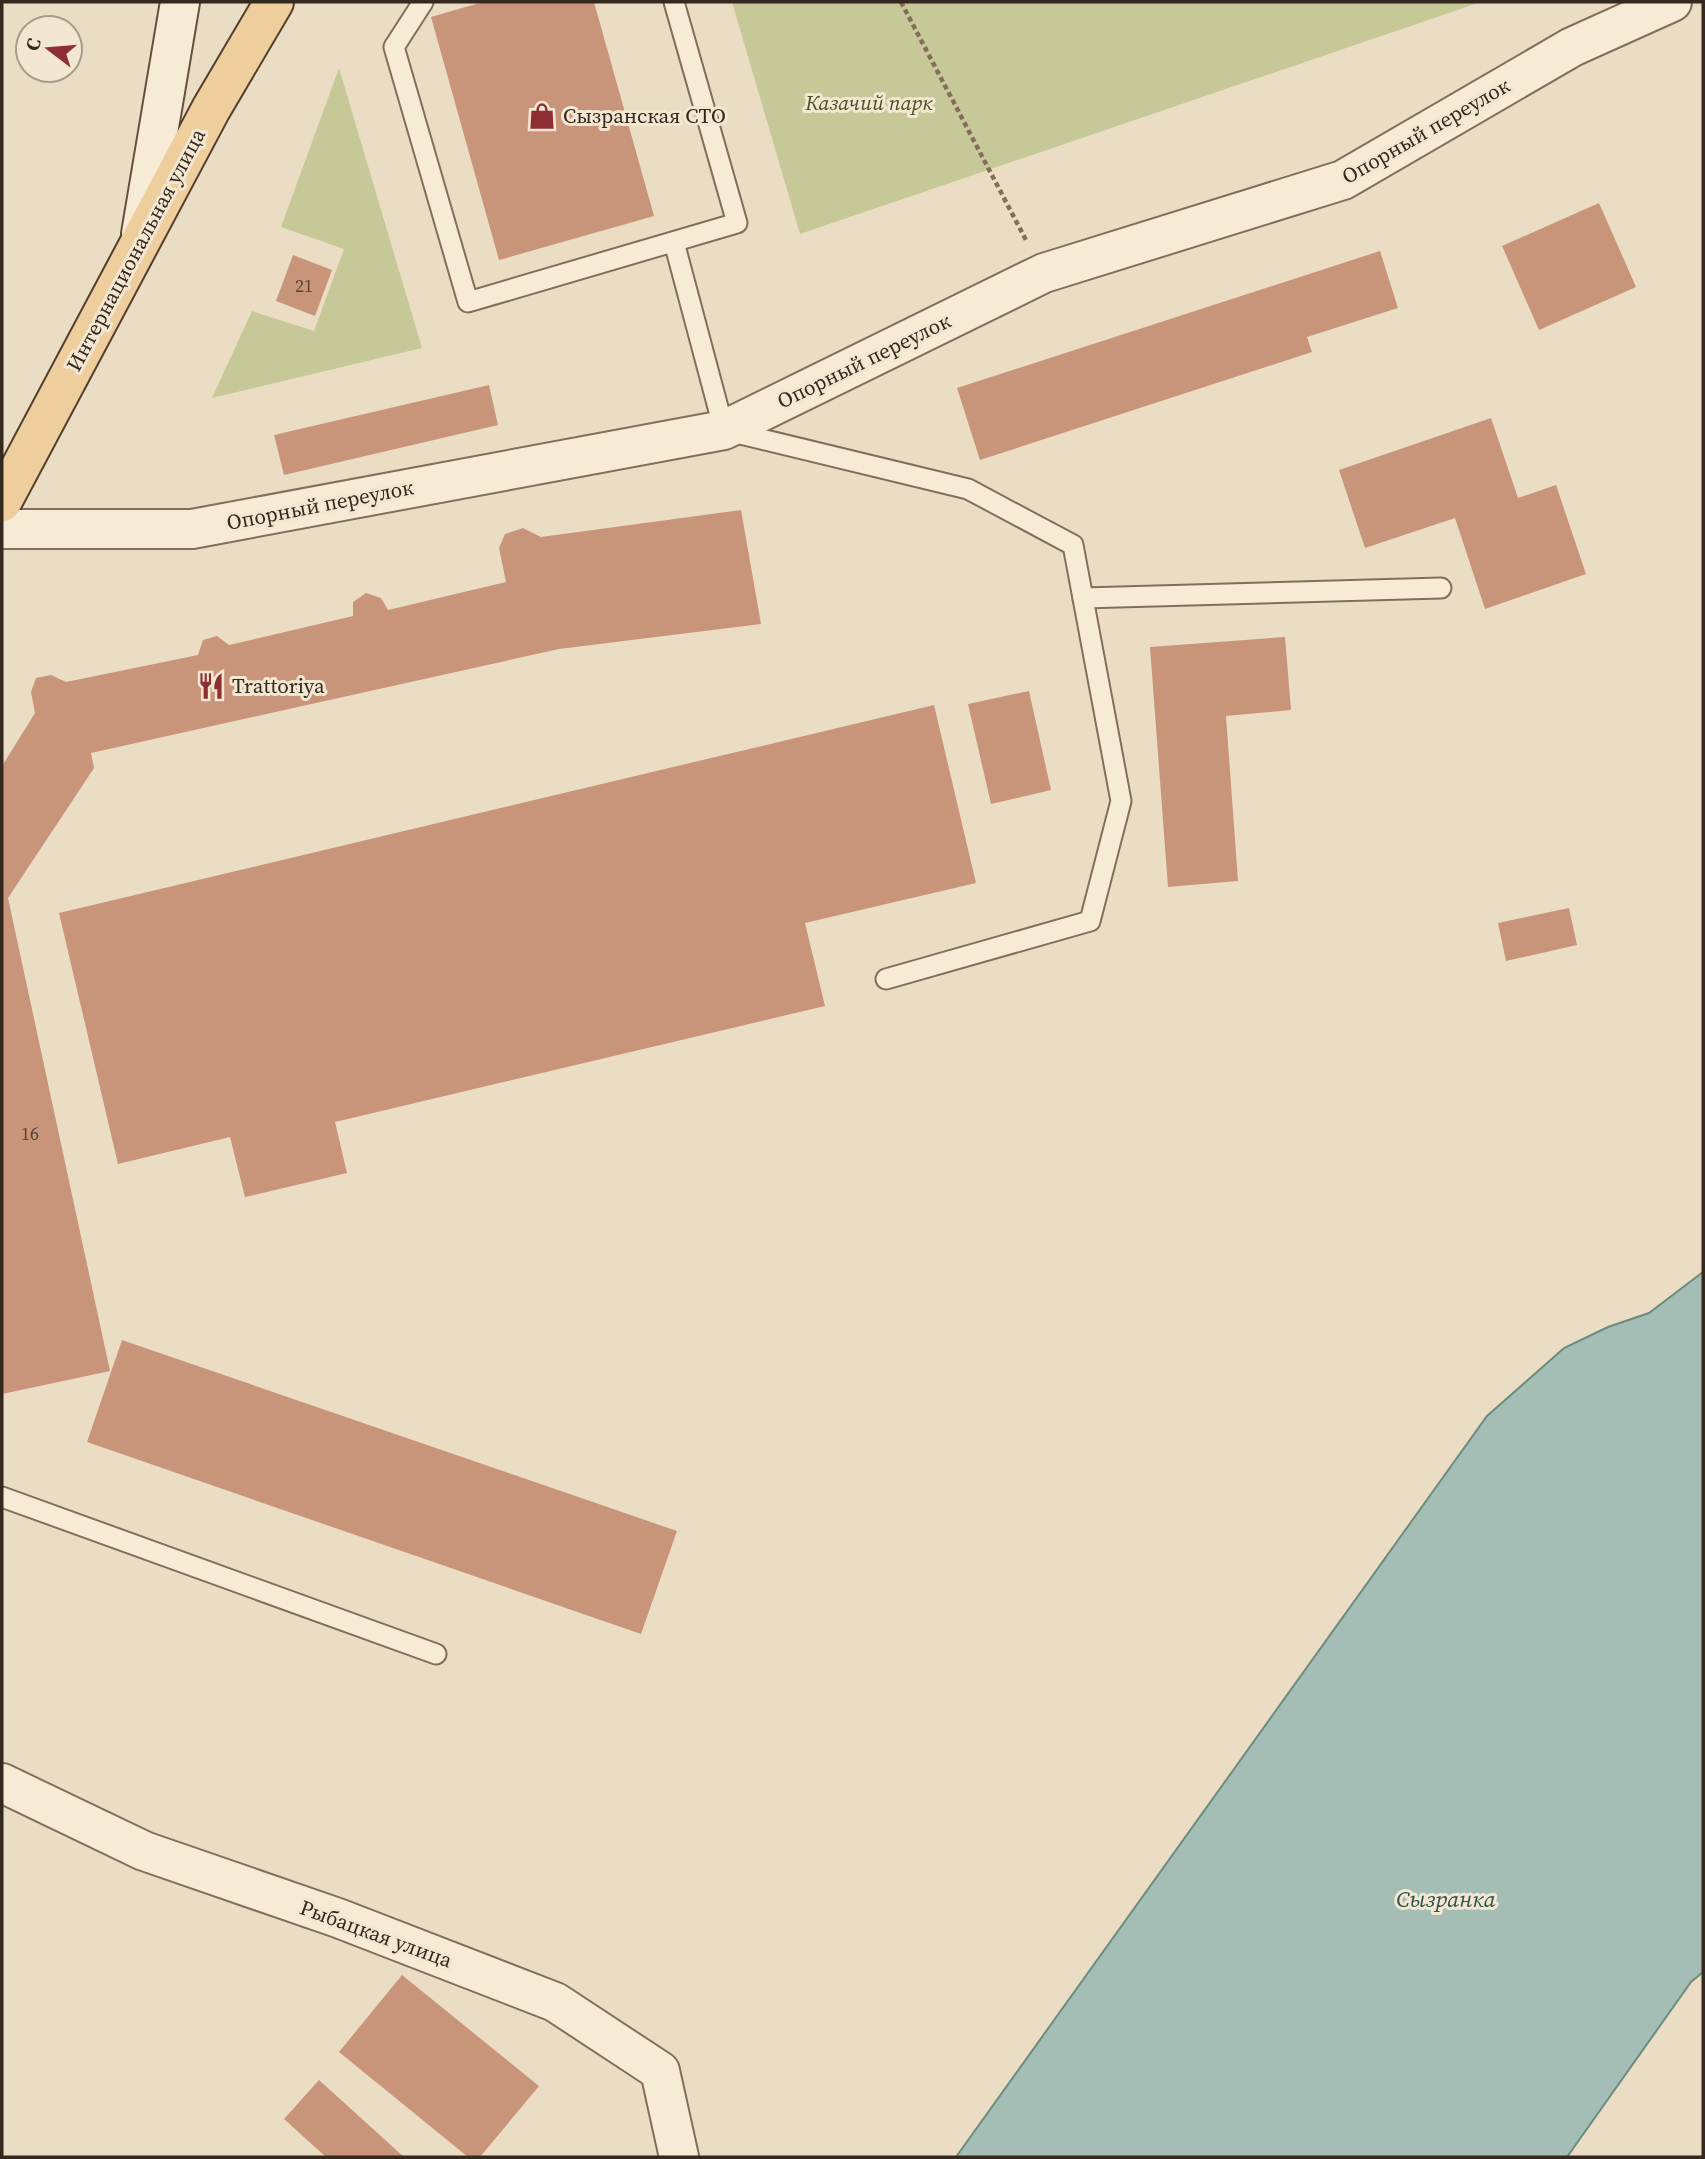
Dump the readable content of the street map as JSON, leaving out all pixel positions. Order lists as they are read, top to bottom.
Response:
{
  "streets": {
    "main road": ["Интернациональная улица"],
    "street": ["Опорный переулок", "Рыбацкая улица"]
  },
  "water": ["Сызранка"],
  "parks": ["Казачий парк"],
  "places": {
    "shop": ["Сызранская СТО"],
    "restaurant": ["Trattoriya"]
  },
  "house_numbers": ["21", "16"],
  "north": "left"
}
